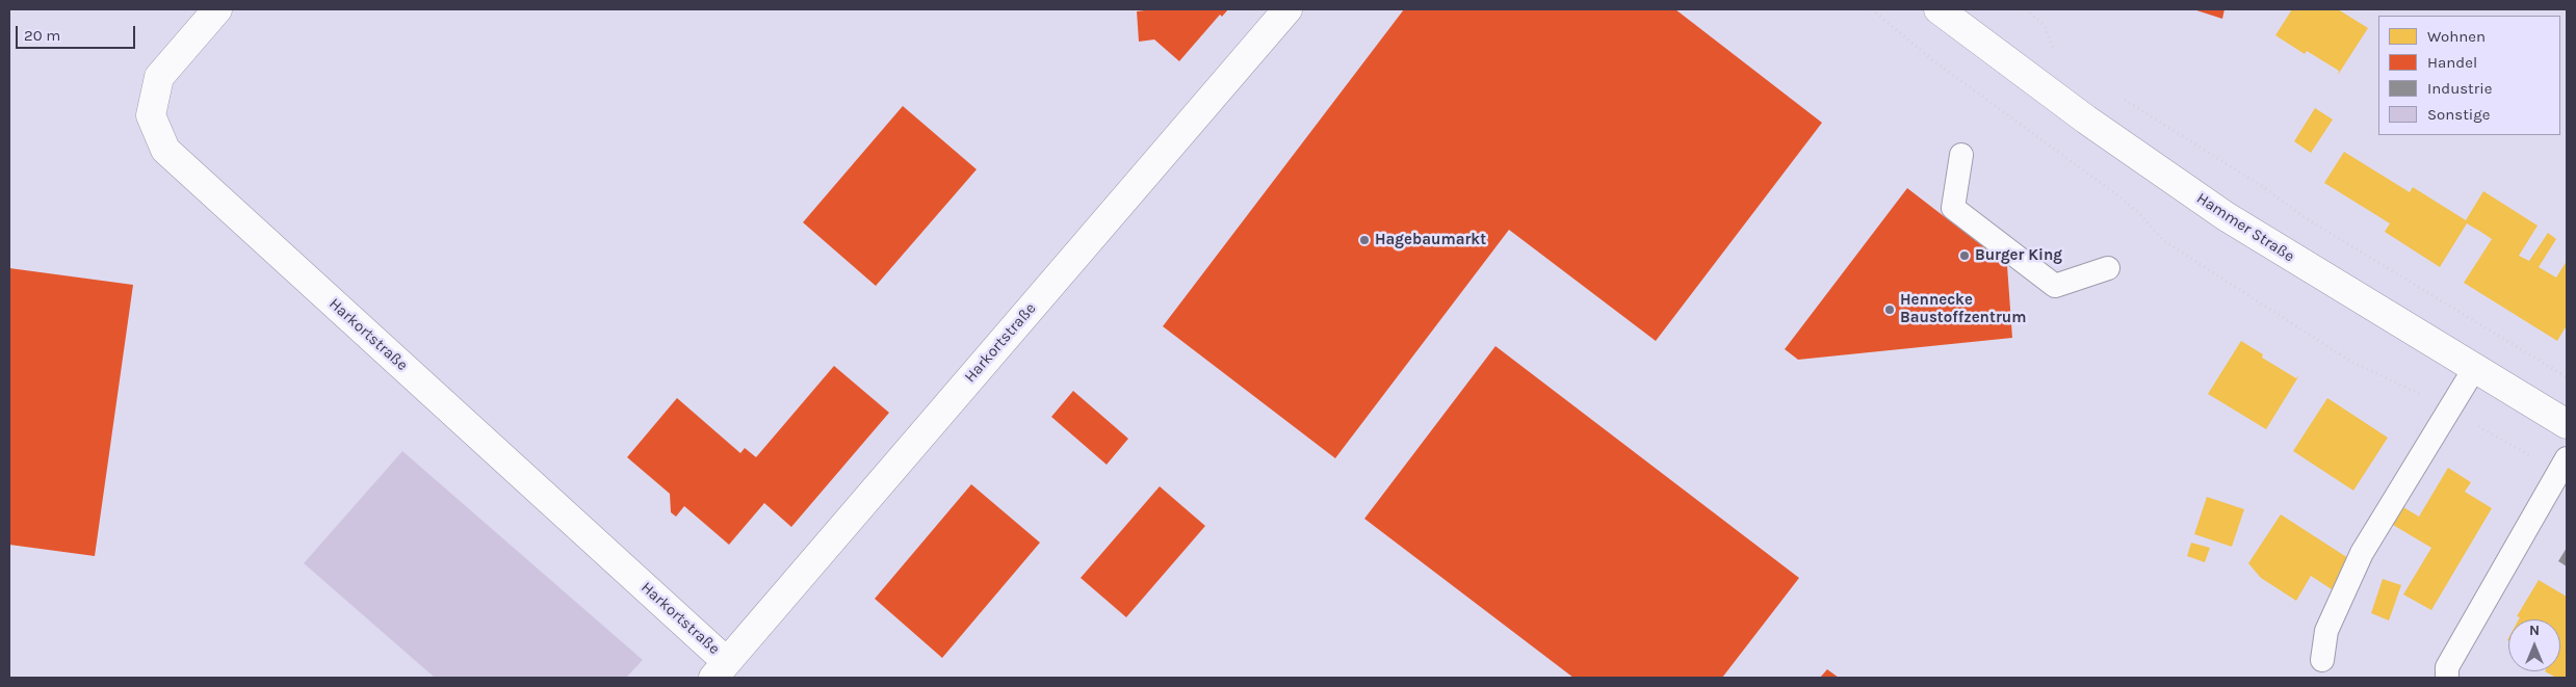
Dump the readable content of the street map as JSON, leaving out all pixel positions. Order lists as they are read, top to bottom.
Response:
{
  "streets": {
    "street": ["Hammer Straße", "Harkortstraße"]
  },
  "places": ["Hagebaumarkt", "Burger King", "Hennecke Baustoffzentrum"],
  "legend": [
    "Wohnen",
    "Handel",
    "Industrie",
    "Sonstige"
  ],
  "scale_bar": "20 m",
  "north": "top"
}
